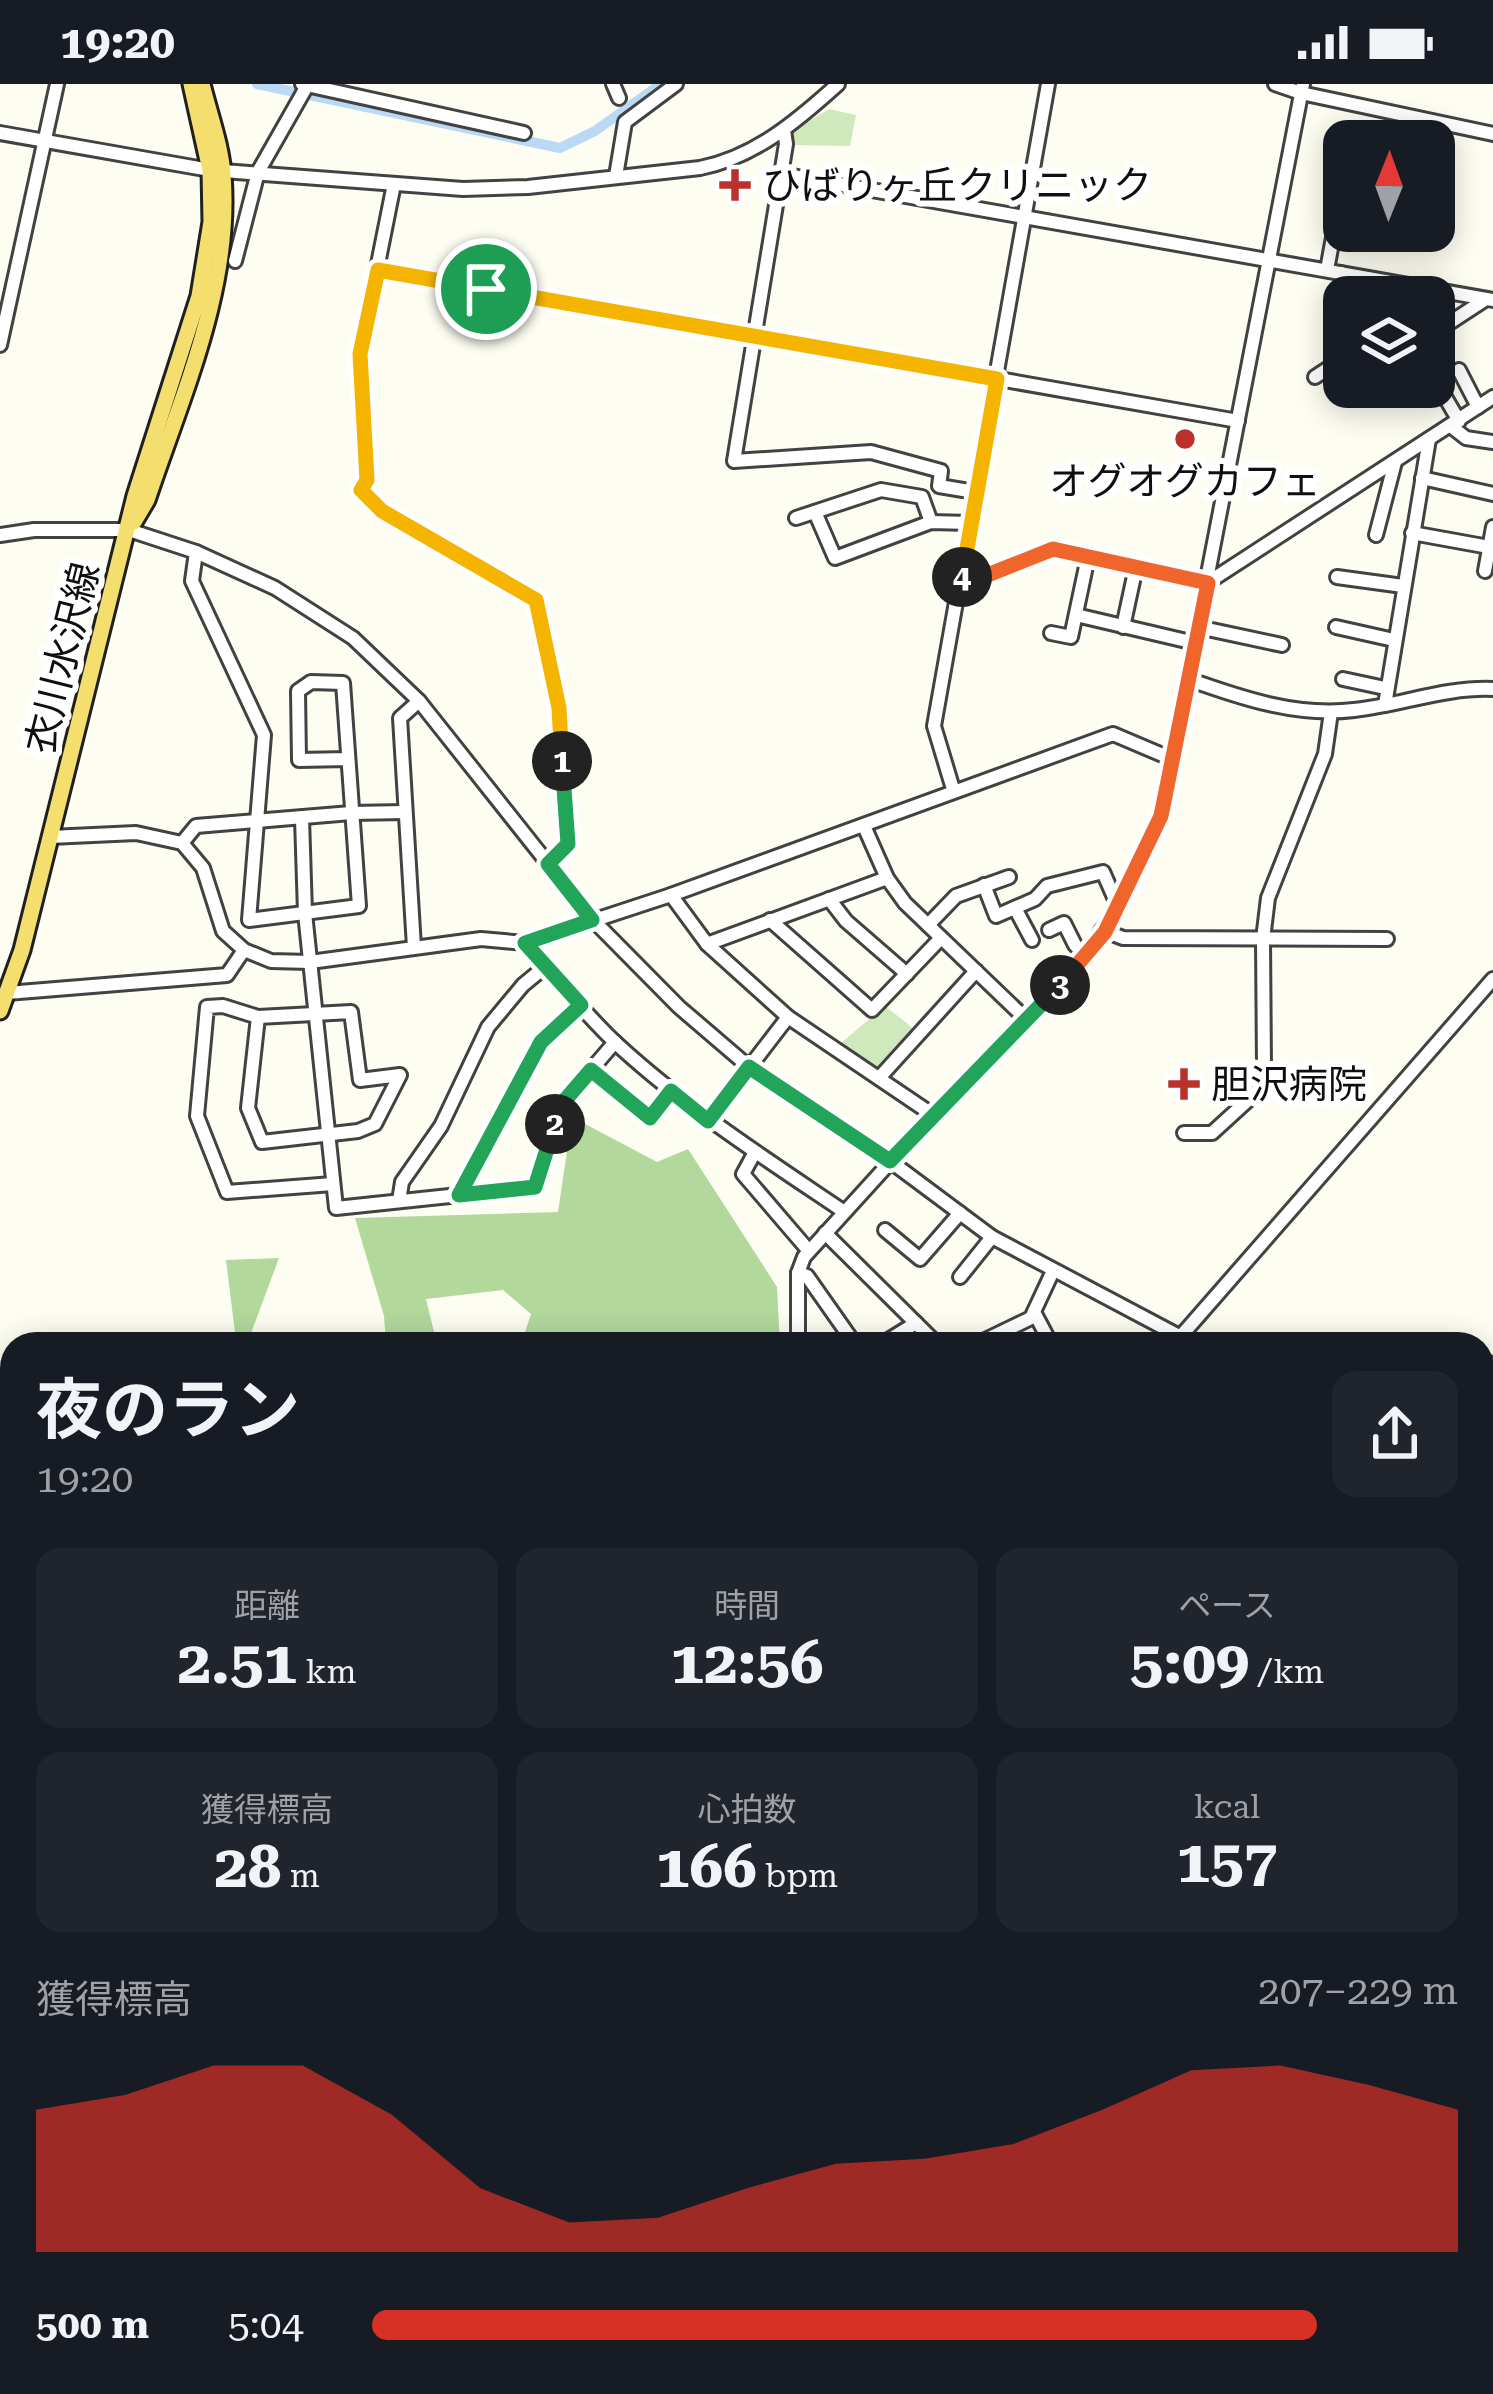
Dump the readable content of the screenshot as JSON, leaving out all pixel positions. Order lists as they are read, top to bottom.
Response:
{
  "streets": {
    "main road": ["衣川水沢線"]
  },
  "places": {
    "health": ["ひばりヶ丘クリニック", "胆沢病院"],
    "other": ["オグオグカフェ"]
  },
  "north": "top",
  "page": {
    "status": "19:20",
    "pins": [
      "4",
      "1",
      "3",
      "2"
    ],
    "heading": ["夜のラン", "19:20"],
    "stats": [
      ["距離", "2.51 km"],
      ["時間", "12:56"],
      ["ペース", "5:09 /km"],
      ["獲得標高", "28 m"],
      ["心拍数", "166 bpm"],
      ["kcal", "157"]
    ],
    "chart": ["獲得標高", "207–229 m"],
    "list": [
      {
        "name": "500 m",
        "note": "5:04"
      }
    ]
  }
}
